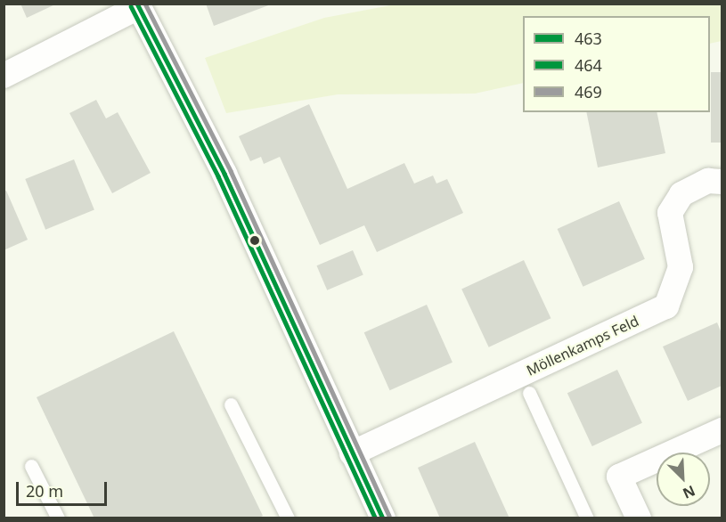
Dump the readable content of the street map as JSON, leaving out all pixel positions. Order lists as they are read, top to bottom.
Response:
{
  "streets": {
    "street": ["Möllenkamps Feld"]
  },
  "lines": ["transit line 463", "transit line 469", "transit line 464"],
  "legend": ["463", "464", "469"],
  "scale_bar": "20 m",
  "north": "bottom right"
}
